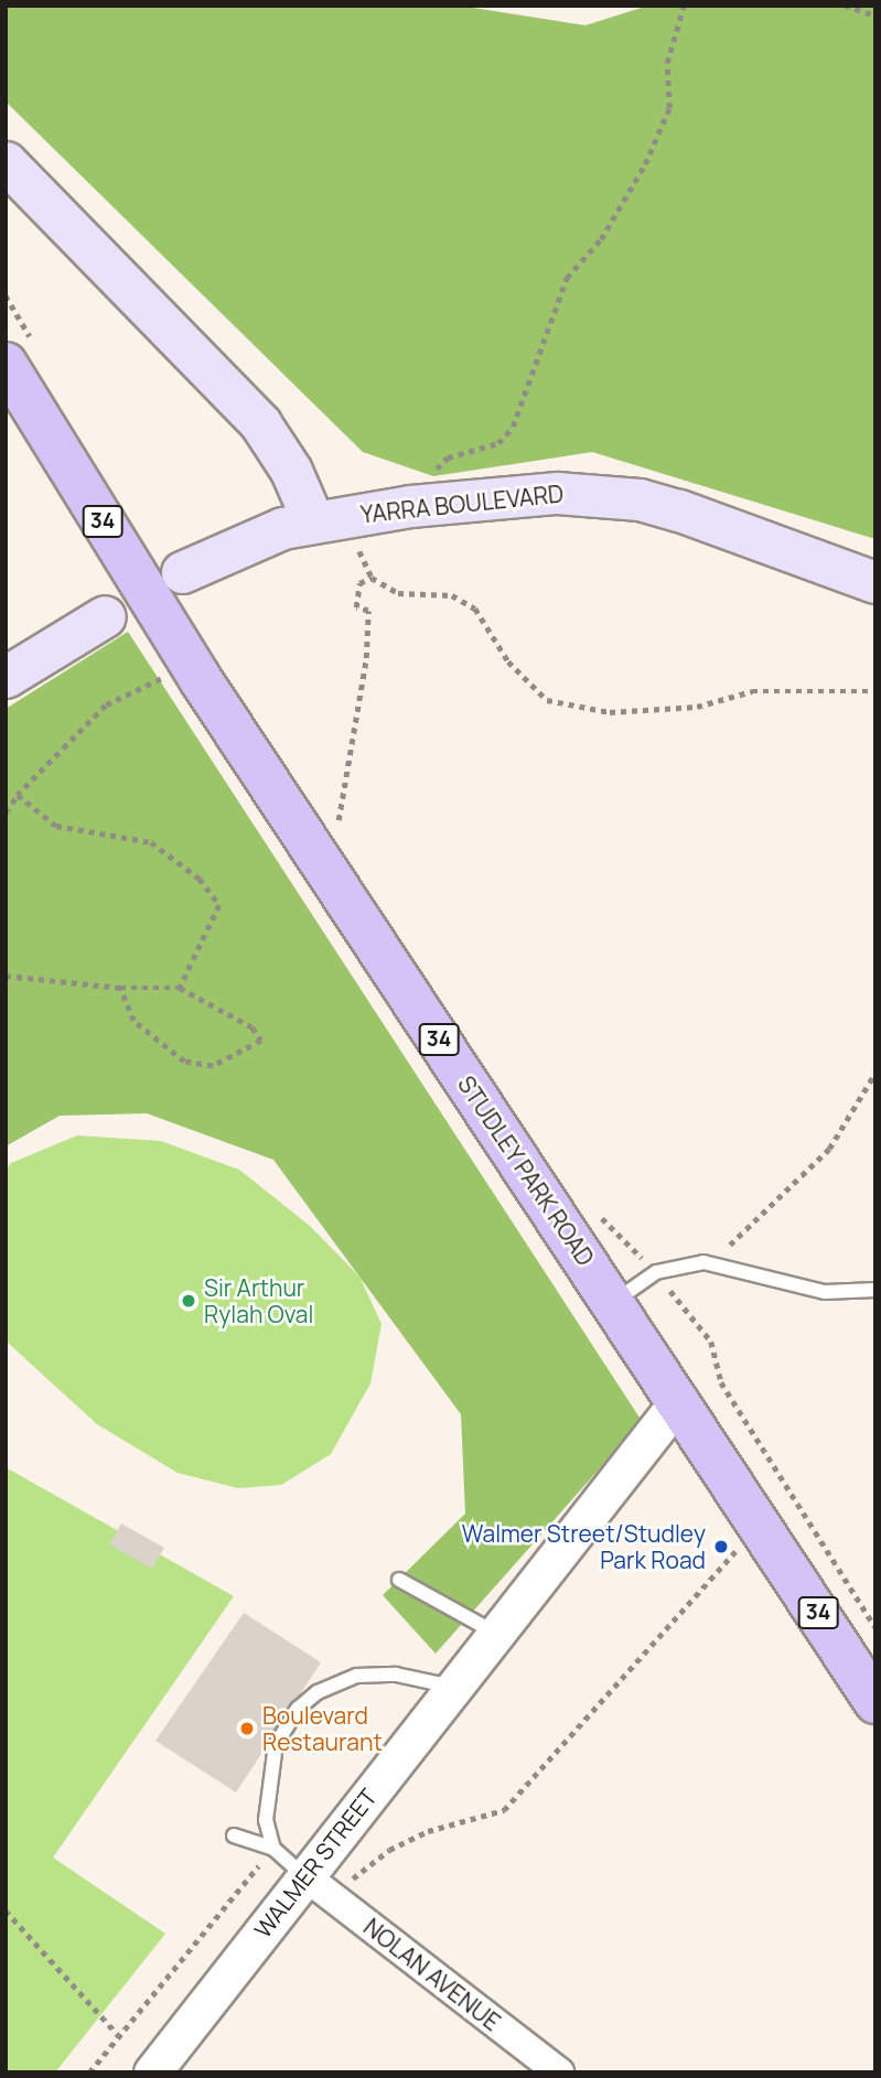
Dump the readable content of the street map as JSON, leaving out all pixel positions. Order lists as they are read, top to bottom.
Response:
{
  "streets": {
    "main road": ["YARRA BOULEVARD", "34", "STUDLEY PARK ROAD"],
    "street": ["WALMER STREET", "NOLAN AVENUE"]
  },
  "crossings": [
    ["STUDLEY PARK ROAD", "WALMER STREET"],
    ["WALMER STREET", "NOLAN AVENUE"]
  ],
  "places": ["Sir Arthur Rylah Oval", "Walmer Street/Studley Park Road", "Boulevard Restaurant"]
}
